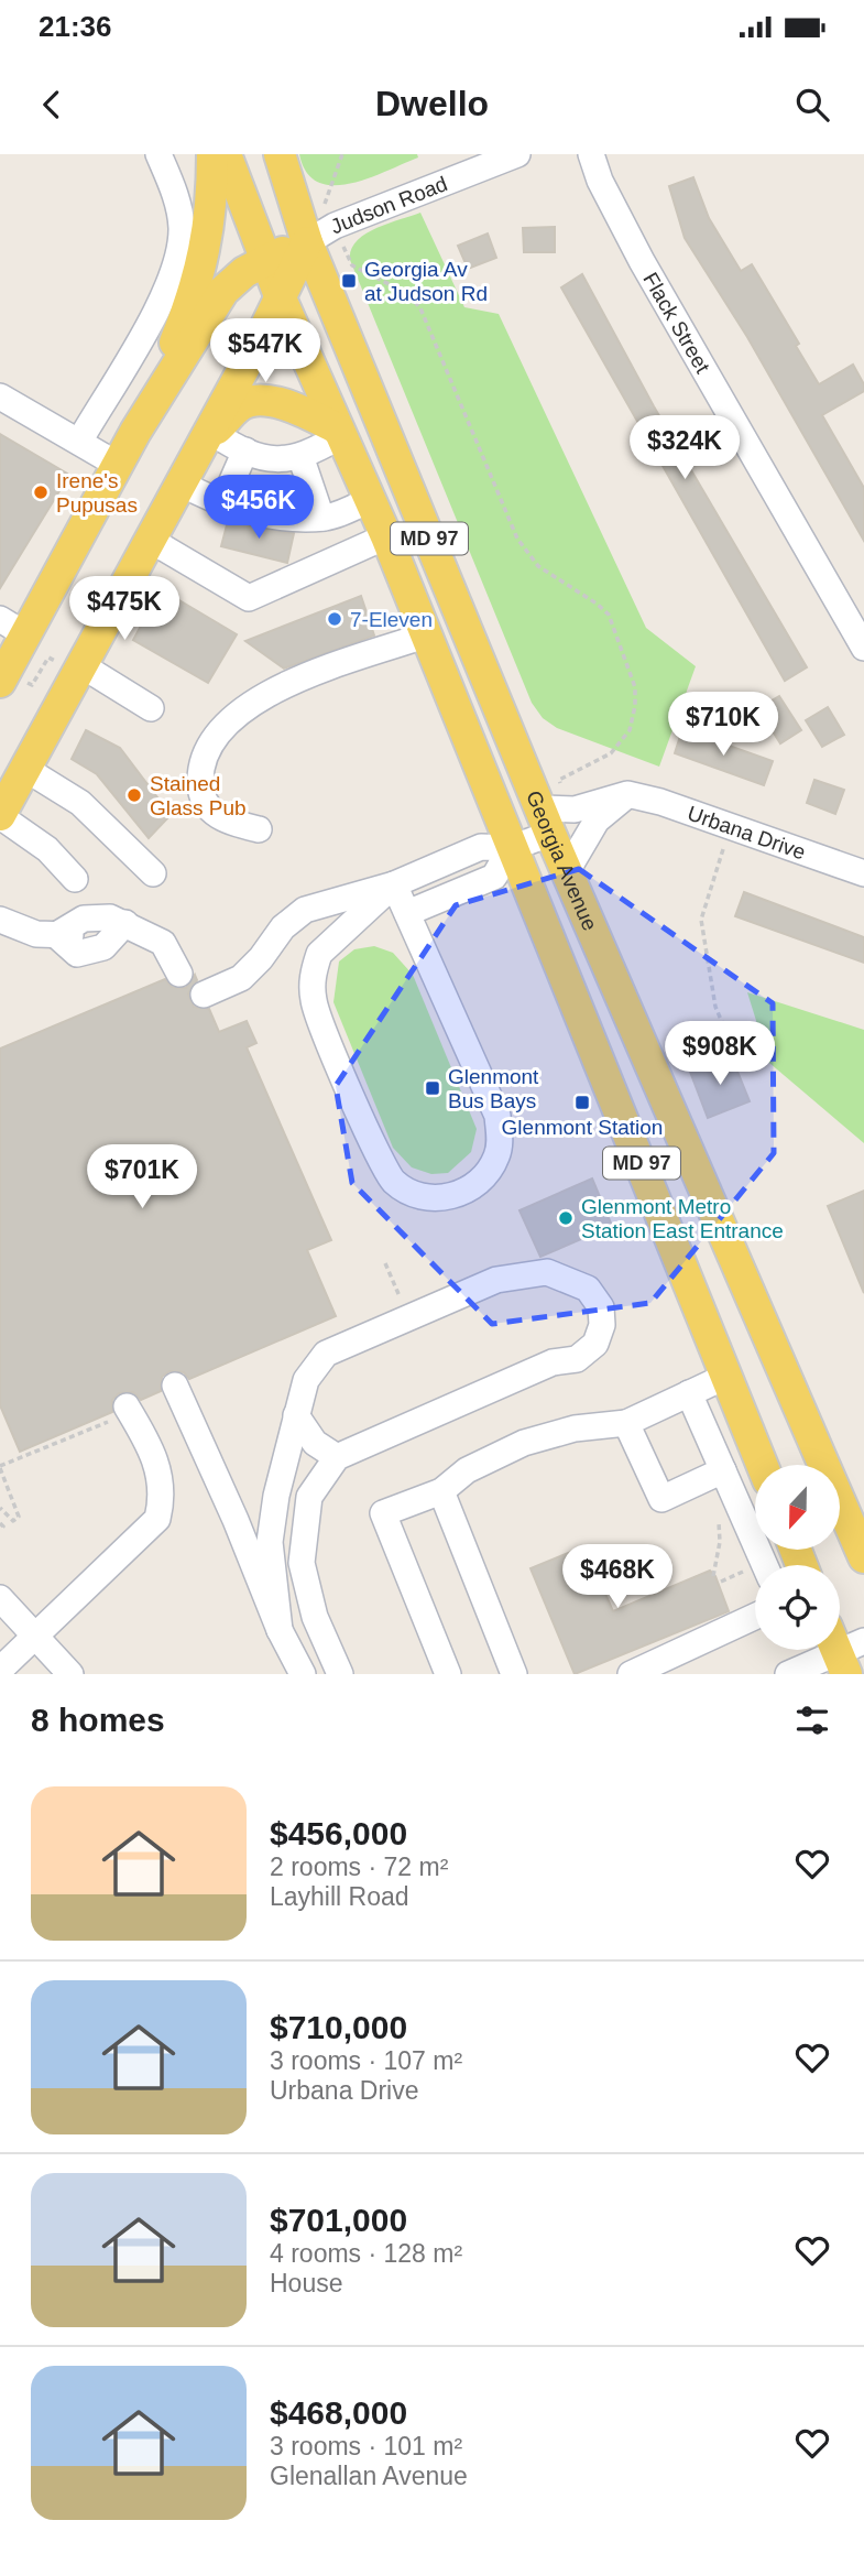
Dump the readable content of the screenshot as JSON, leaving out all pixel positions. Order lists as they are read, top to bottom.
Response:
{
  "streets": {
    "main road": ["MD 97", "Georgia Avenue"],
    "street": ["Judson Road", "Flack Street", "Urbana Drive"]
  },
  "crossings": [
    ["Judson Road", "Georgia Avenue"],
    ["Urbana Drive", "Georgia Avenue"]
  ],
  "places": {
    "transit": ["Georgia Av at Judson Rd", "Glenmont Bus Bays", "Glenmont Station"],
    "other": [
      "Irene's Pupusas",
      "7-Eleven",
      "Stained Glass Pub",
      "Glenmont Metro Station East Entrance"
    ]
  },
  "north": "bottom",
  "page": {
    "status": "21:36",
    "header": "Dwello",
    "price": [
      "$547K",
      "$324K",
      "$456K",
      "$475K",
      "$710K",
      "$908K",
      "$701K",
      "$468K"
    ],
    "heading": "8 homes",
    "list": [
      {
        "name": "$456,000",
        "note": "2 rooms · 72 m² · Layhill Road"
      },
      {
        "name": "$710,000",
        "note": "3 rooms · 107 m² · Urbana Drive"
      },
      {
        "name": "$701,000",
        "note": "4 rooms · 128 m² · House"
      },
      {
        "name": "$468,000",
        "note": "3 rooms · 101 m² · Glenallan Avenue"
      }
    ]
  }
}
